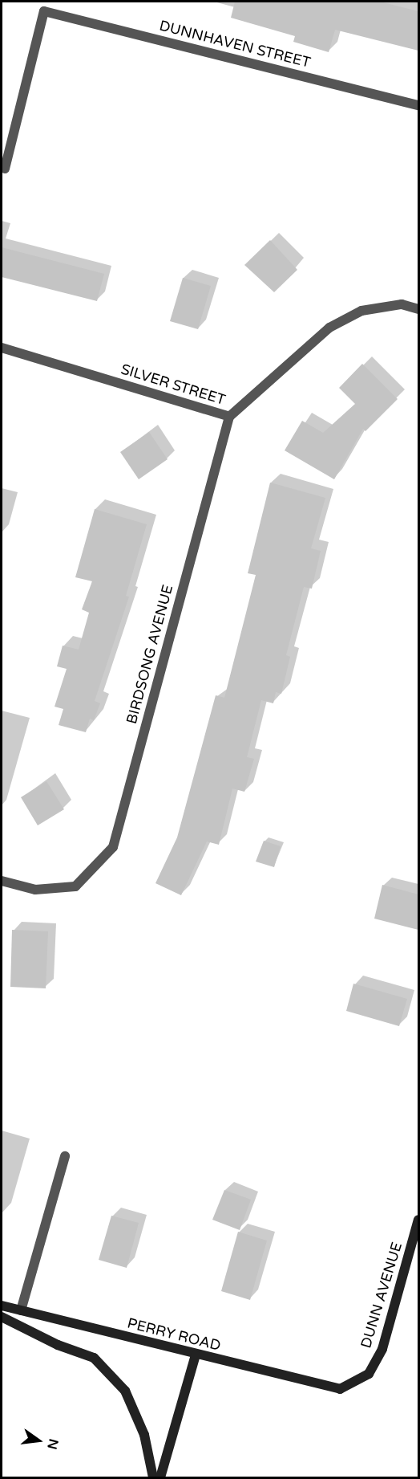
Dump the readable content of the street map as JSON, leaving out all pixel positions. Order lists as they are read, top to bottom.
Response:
{
  "streets": {
    "main road": ["DUNN AVENUE", "PERRY ROAD"],
    "street": ["DUNNHAVEN STREET", "SILVER STREET", "BIRDSONG AVENUE"]
  },
  "crossings": [
    ["SILVER STREET", "BIRDSONG AVENUE"],
    ["DUNN AVENUE", "PERRY ROAD"]
  ],
  "north": "right"
}
